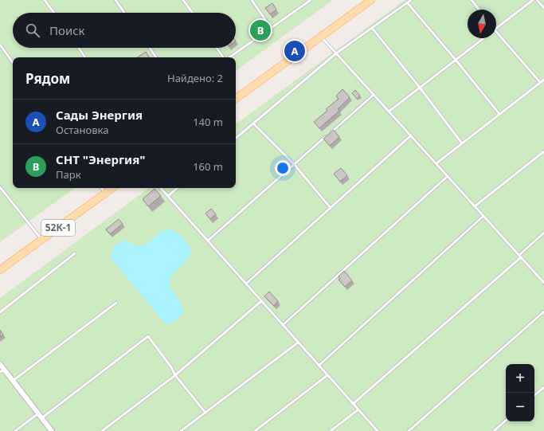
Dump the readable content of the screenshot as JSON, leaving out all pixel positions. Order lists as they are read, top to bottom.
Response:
{
  "streets": {
    "main road": ["52К-1"]
  },
  "north": "bottom",
  "page": {
    "search": "Поиск",
    "pins": ["B", "A"],
    "heading": ["Рядом", "Найдено: 2"],
    "list": [
      {
        "mark": "A",
        "name": "Сады Энергия",
        "note": "Остановка",
        "value": "140 m"
      },
      {
        "mark": "B",
        "name": "СНТ \"Энергия\"",
        "note": "Парк",
        "value": "160 m"
      }
    ],
    "map_buttons": ["+", "−"]
  }
}
